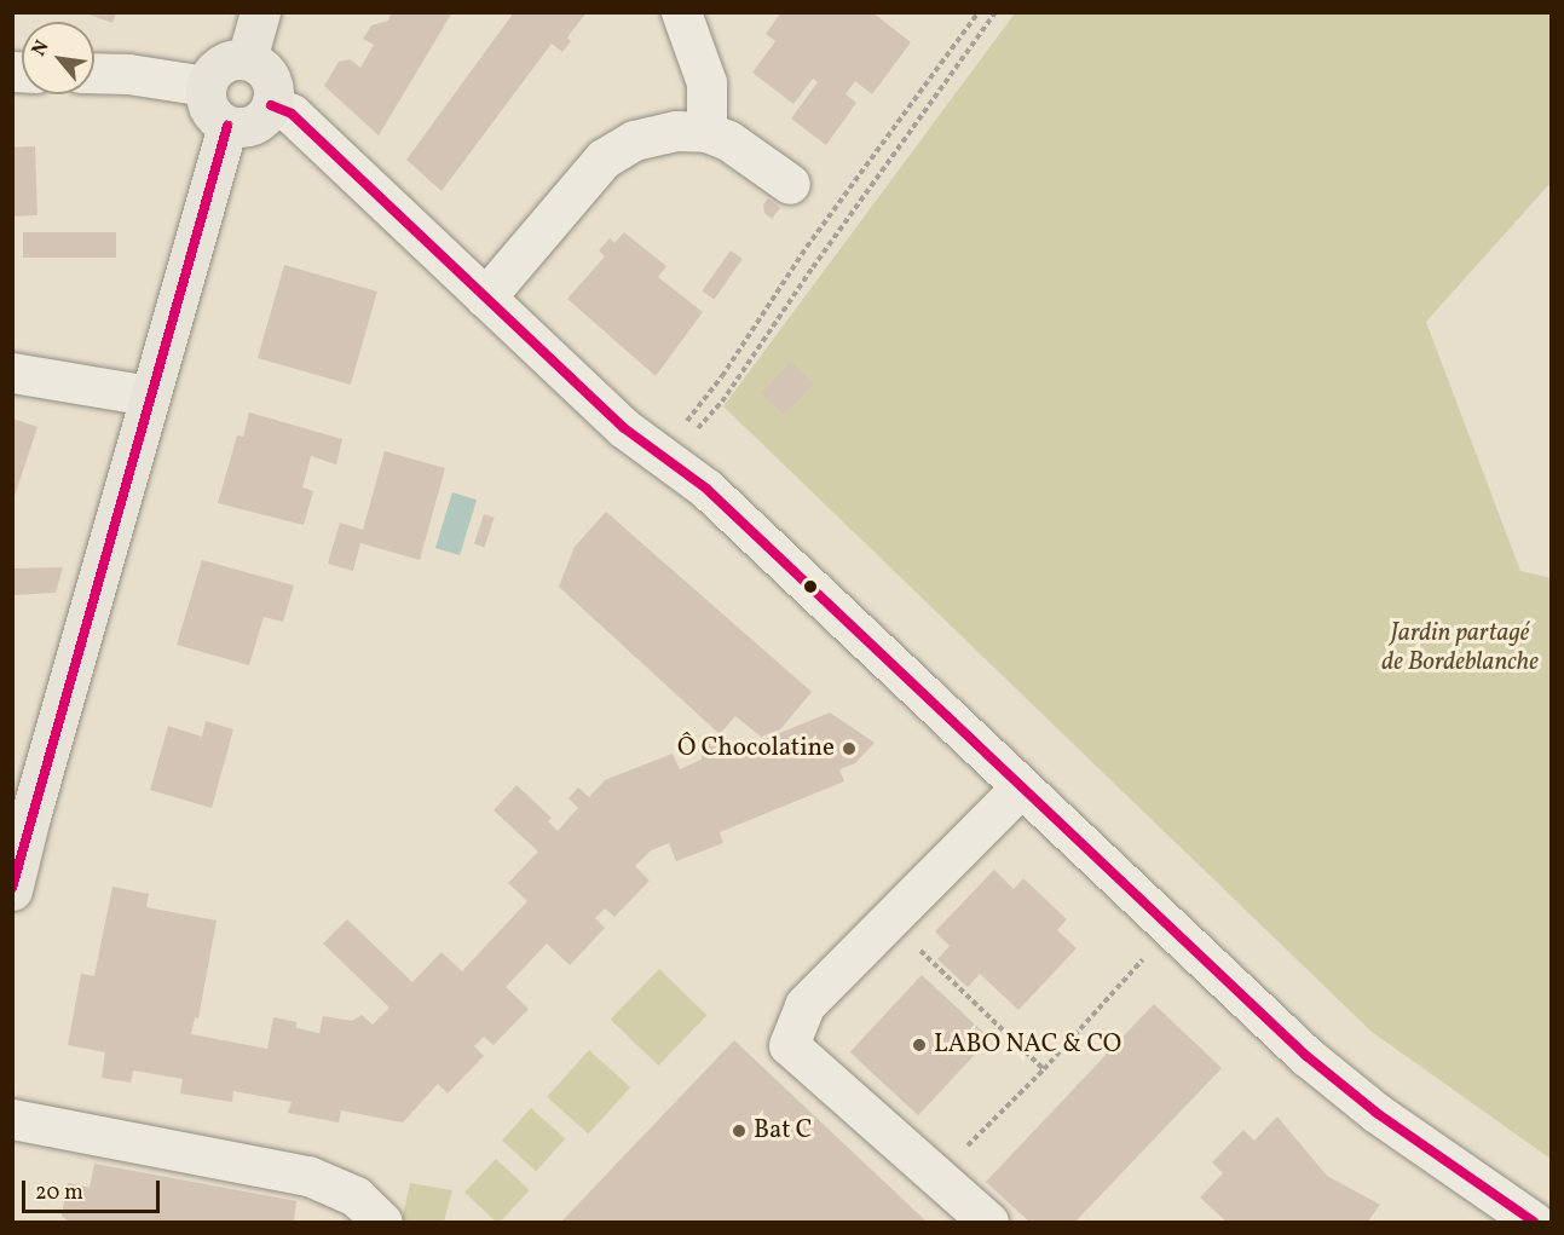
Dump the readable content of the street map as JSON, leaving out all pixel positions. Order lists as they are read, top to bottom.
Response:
{
  "parks": ["Jardin partagé de Bordeblanche"],
  "places": ["Ô Chocolatine", "LABO NAC & CO", "Bat C"],
  "scale_bar": "20 m",
  "north": "top left"
}
